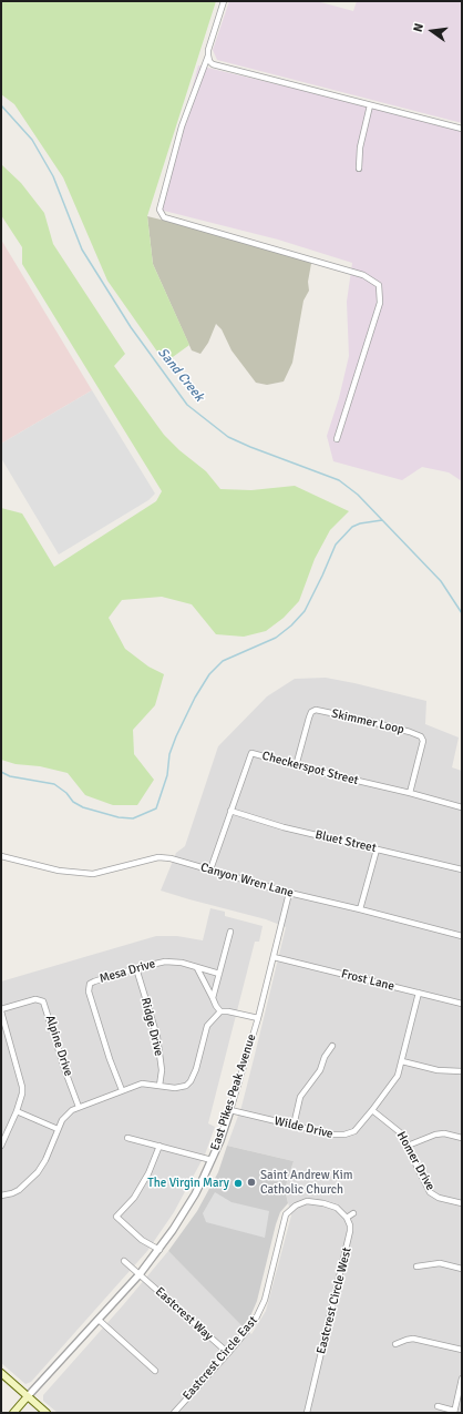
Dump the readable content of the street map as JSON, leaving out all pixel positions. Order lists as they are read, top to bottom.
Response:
{
  "streets": {
    "main road": ["East Pikes Peak Avenue"],
    "street": [
      "Skimmer Loop",
      "Checkerspot Street",
      "Bluet Street",
      "Canyon Wren Lane",
      "Mesa Drive",
      "Frost Lane",
      "Ridge Drive",
      "Alpine Drive",
      "Wilde Drive",
      "Homer Drive",
      "Eastcrest Circle West",
      "Eastcrest Way",
      "Eastcrest Circle East"
    ]
  },
  "crossings": [
    ["Skimmer Loop", "Checkerspot Street"],
    ["Checkerspot Street", "Bluet Street"],
    ["Checkerspot Street", "Canyon Wren Lane"],
    ["Canyon Wren Lane", "East Pikes Peak Avenue"],
    ["Mesa Drive", "Ridge Drive"],
    ["Frost Lane", "East Pikes Peak Avenue"],
    ["Frost Lane", "Wilde Drive"],
    ["East Pikes Peak Avenue", "Wilde Drive"],
    ["East Pikes Peak Avenue", "Eastcrest Way"],
    ["Wilde Drive", "Homer Drive"],
    ["Eastcrest Circle West", "Eastcrest Circle East"],
    ["Eastcrest Way", "Eastcrest Circle East"]
  ],
  "water": ["Sand Creek"],
  "places": ["Saint Andrew Kim Catholic Church", "The Virgin Mary"],
  "north": "left"
}
